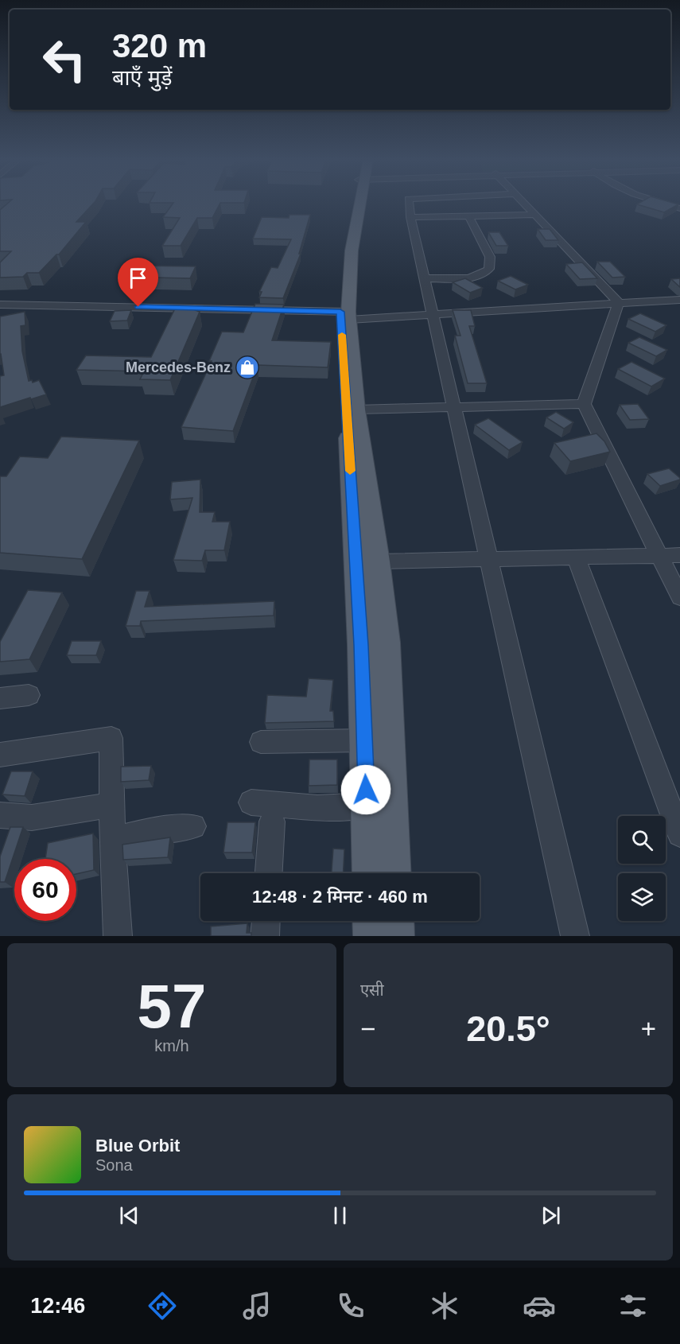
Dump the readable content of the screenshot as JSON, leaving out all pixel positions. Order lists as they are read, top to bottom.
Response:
{
  "places": {
    "shop": ["Mercedes-Benz"]
  },
  "page": {
    "turn": ["320 m", "बाएँ मुड़ें"],
    "limit": "60",
    "trip": "12:48 · 2 मिनट · 460 m",
    "tile": [
      ["57", "km/h"],
      "एसी"
    ],
    "heat": ["−", "20.5°", "+"],
    "song": ["Blue Orbit", "Sona"],
    "tabs": "12:46"
  }
}
